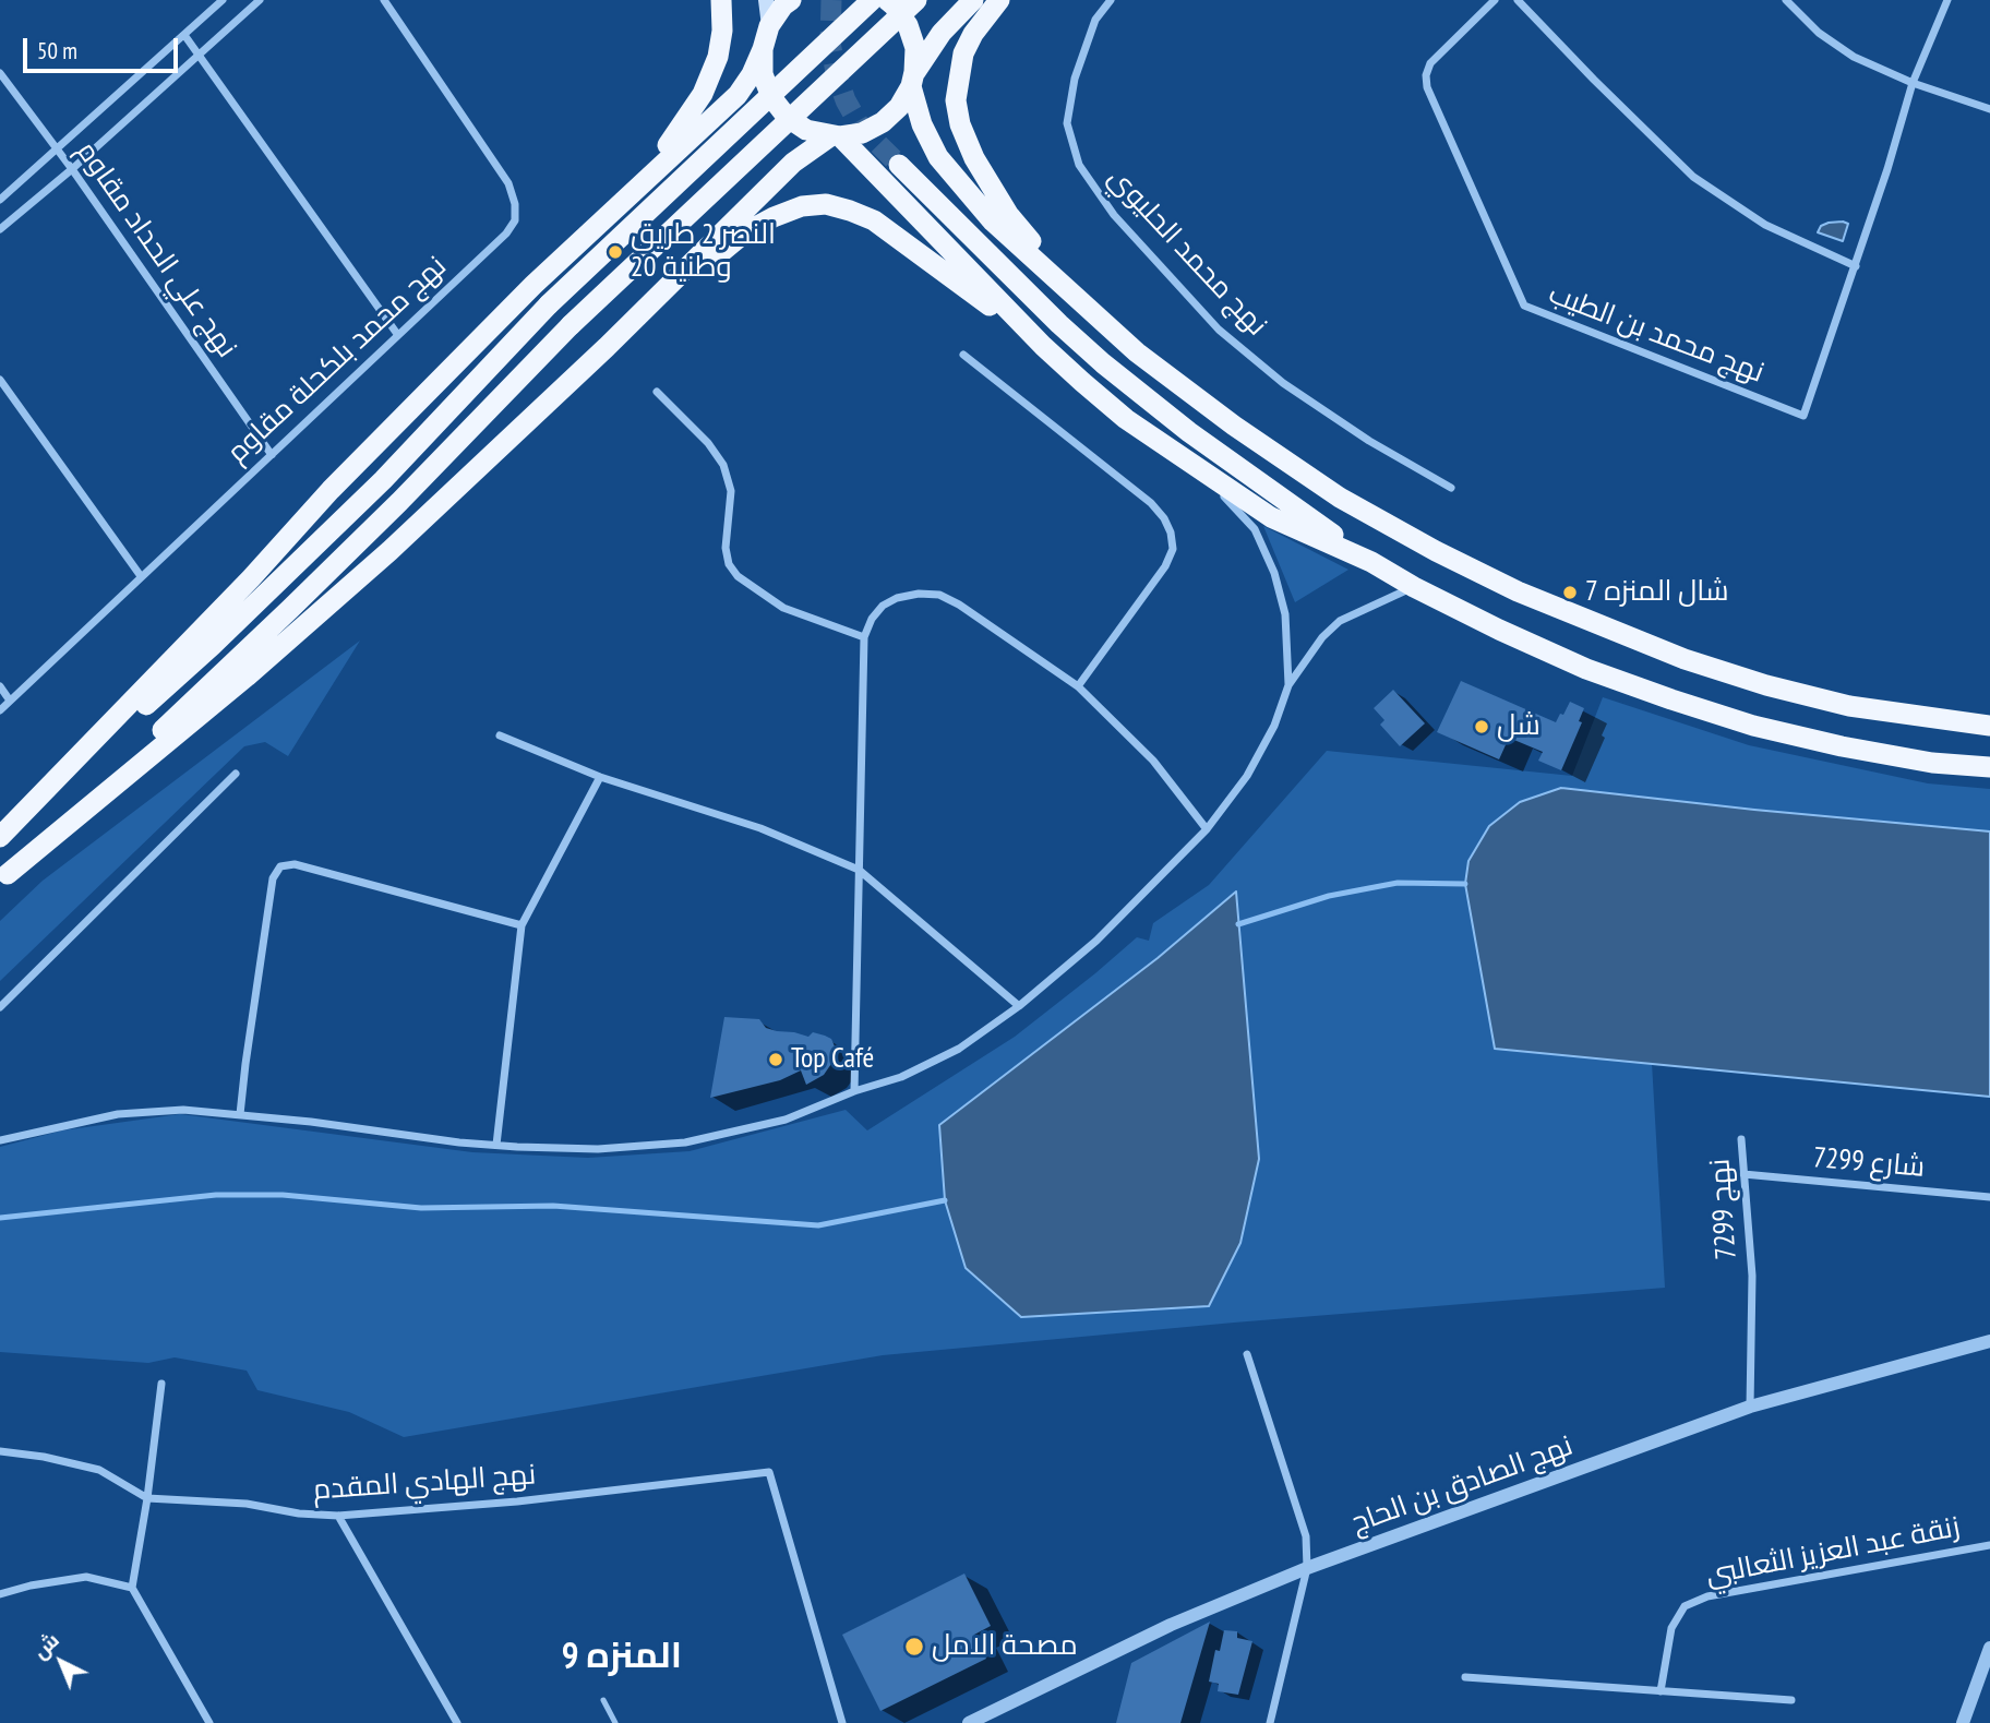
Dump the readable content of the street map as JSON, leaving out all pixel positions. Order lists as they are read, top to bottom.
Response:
{
  "streets": {
    "street": [
      "نهج علي الحداد مقاوم",
      "نهج محمد الحليوي",
      "نهج محمد بن الطيب",
      "نهج محمد بلكحلة مقاوم",
      "شارع 7299",
      "نهج 7299",
      "نهج الهادي المقدم",
      "نهج الصادق بن الحاج",
      "زنقة عبد العزيز الثعالبي"
    ]
  },
  "crossings": [
    ["نهج علي الحداد مقاوم", "نهج محمد بلكحلة مقاوم"],
    ["شارع 7299", "نهج 7299"],
    ["نهج 7299", "نهج الصادق بن الحاج"]
  ],
  "districts": ["المنزه 9"],
  "places": [
    "النصر 2 طريق وطنية 20",
    "شال المنزه 7",
    "شل",
    "Top Café",
    "مصحة الامل"
  ],
  "scale_bar": "50 m",
  "north": "top left"
}
